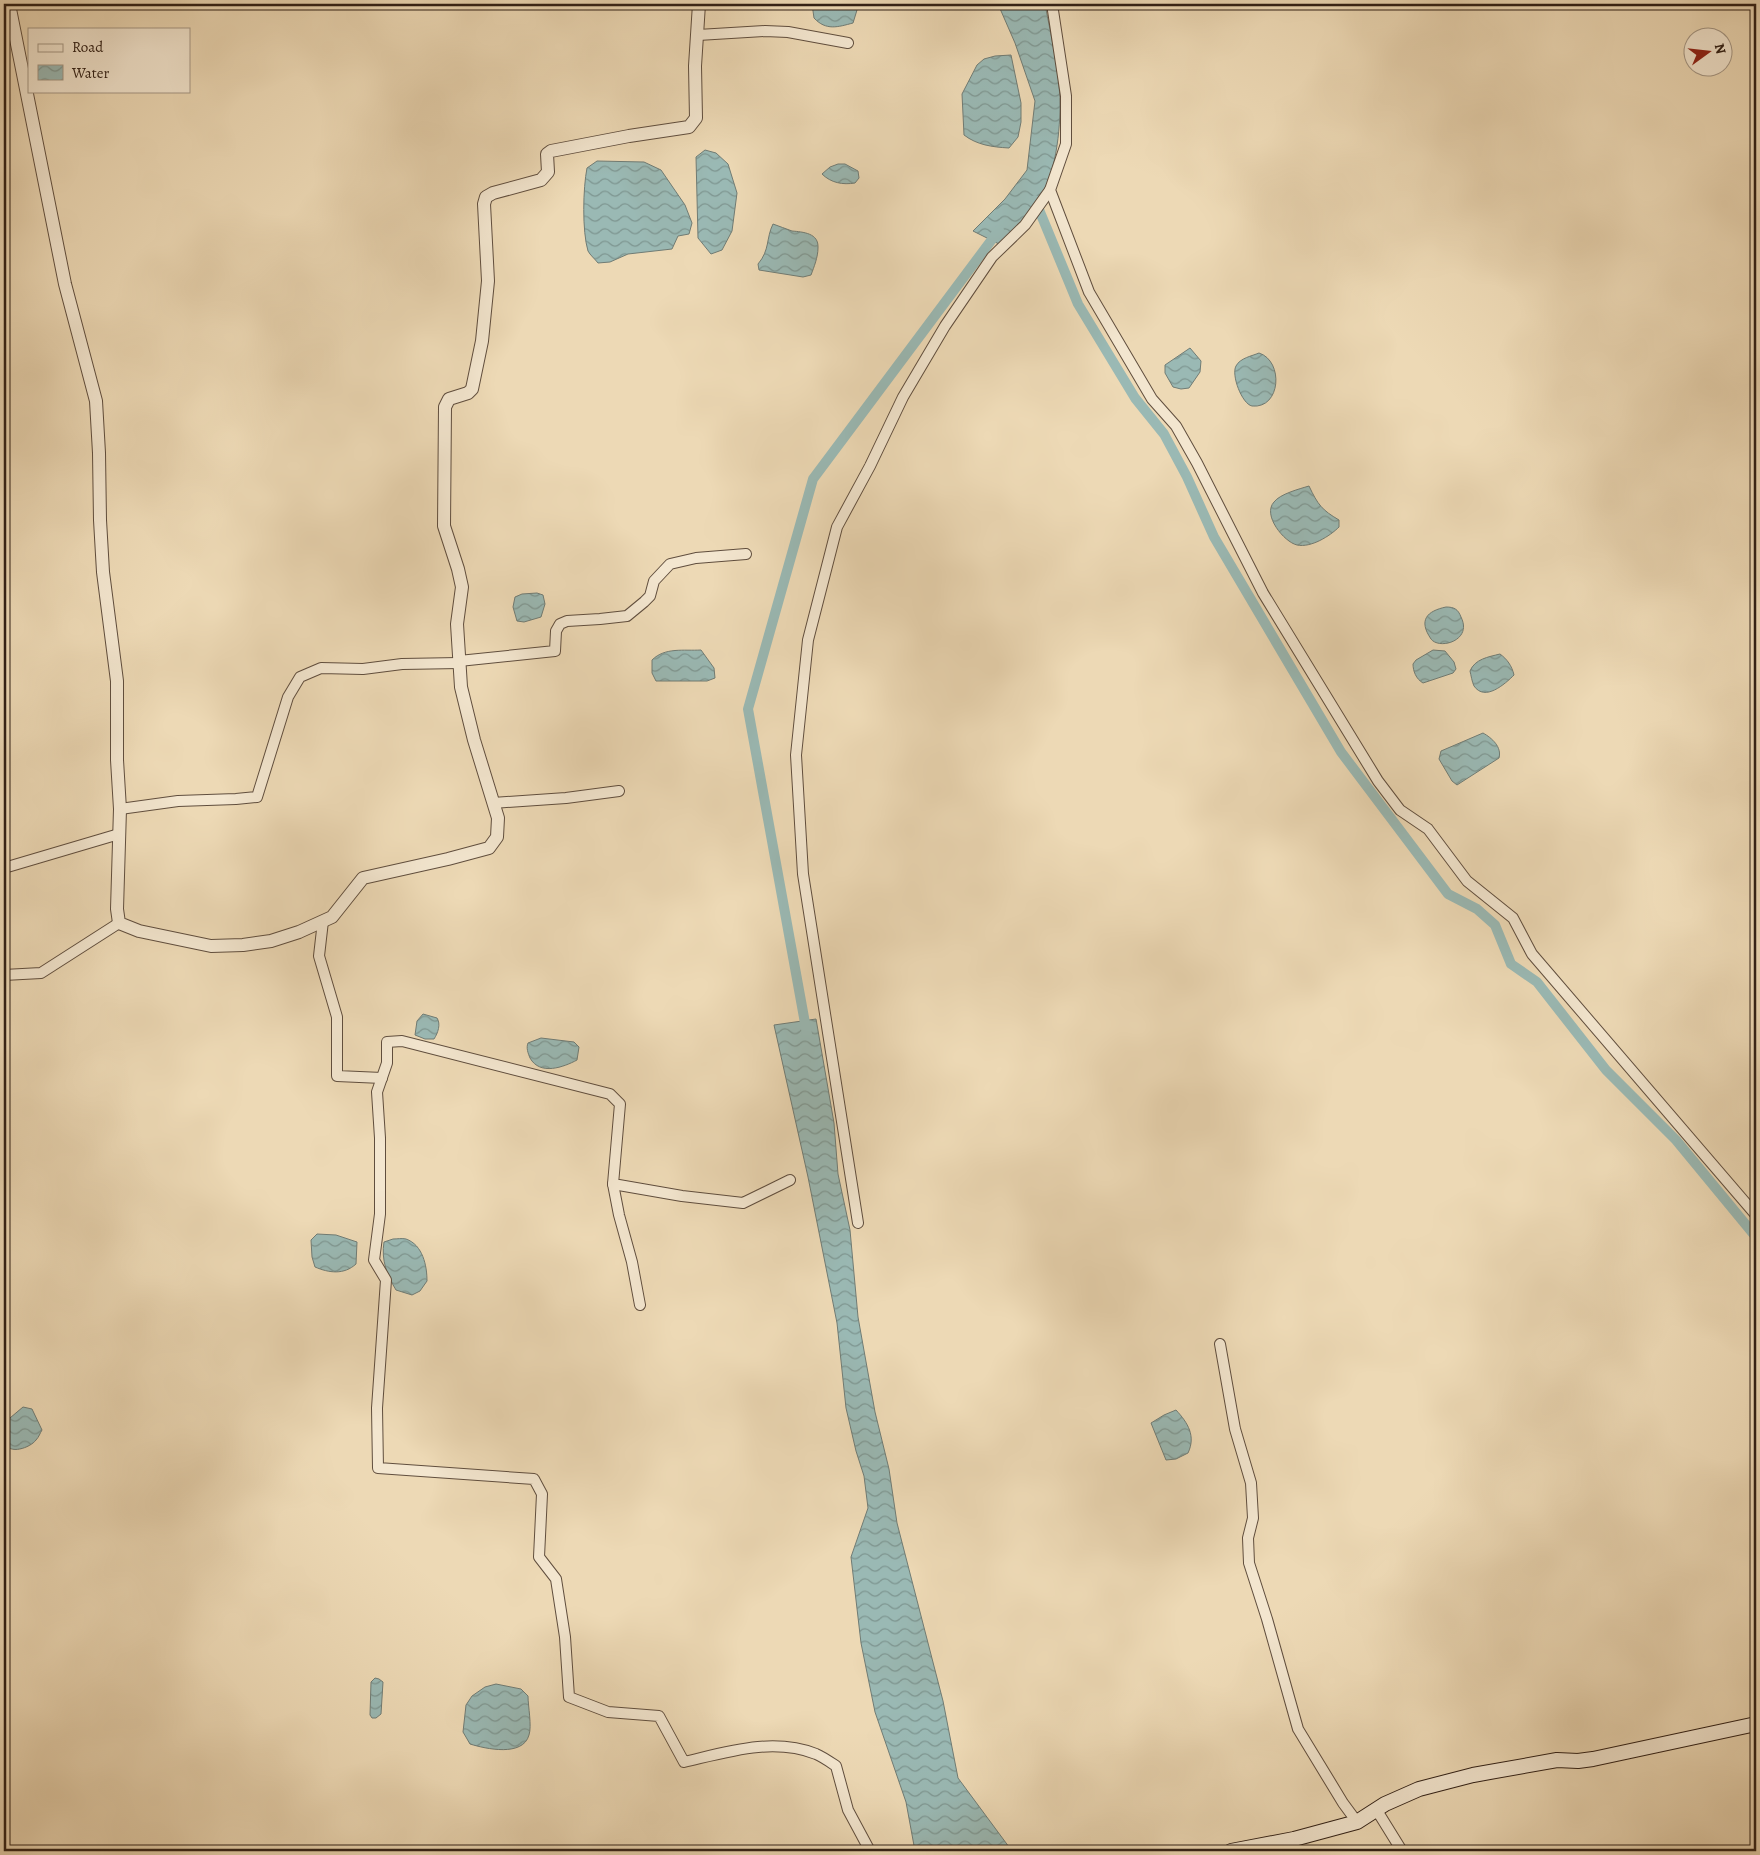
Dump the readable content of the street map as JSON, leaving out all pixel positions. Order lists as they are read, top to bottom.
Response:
{
  "legend": ["Road", "Water"],
  "north": "right"
}
